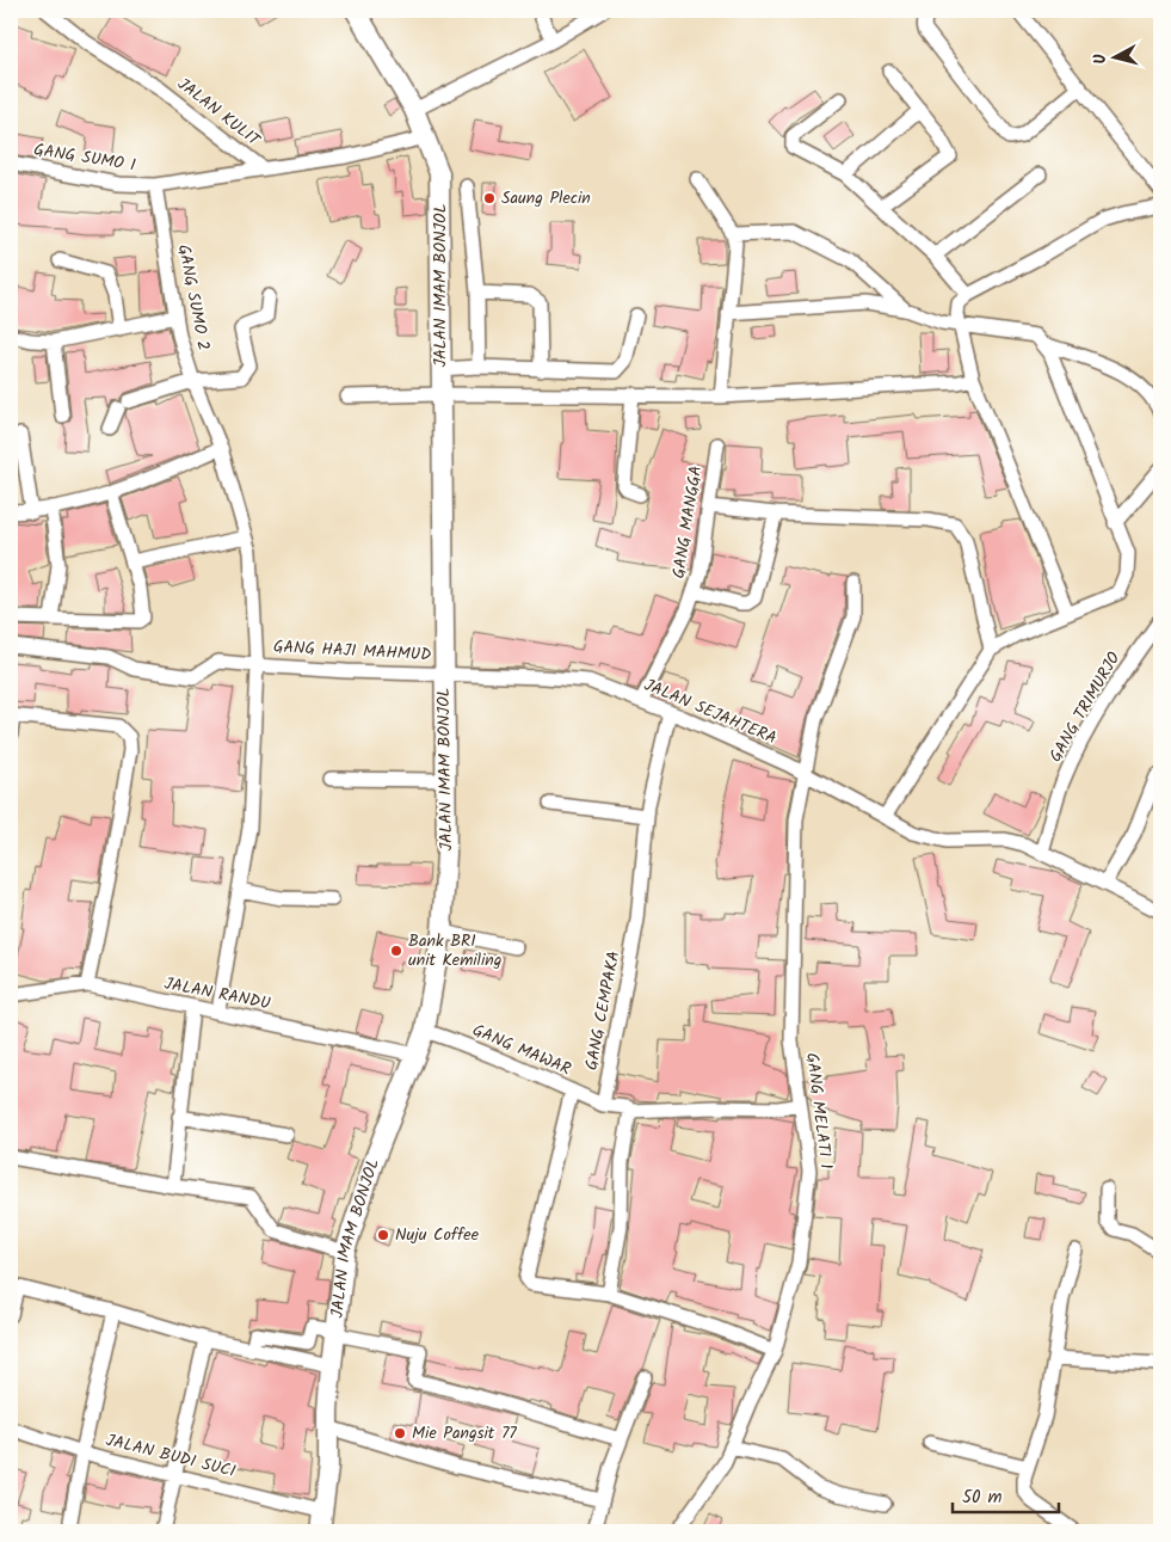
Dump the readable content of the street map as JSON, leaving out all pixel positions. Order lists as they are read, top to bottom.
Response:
{
  "streets": {
    "highway": ["JALAN IMAM BONJOL"],
    "street": [
      "JALAN KULIT",
      "GANG SUMO 1",
      "GANG SUMO 2",
      "GANG MANGGA",
      "GANG HAJI MAHMUD",
      "GANG TRIMURJO",
      "JALAN SEJAHTERA",
      "JALAN RANDU",
      "GANG CEMPAKA",
      "GANG MAWAR",
      "GANG MELATI 1",
      "JALAN BUDI SUCI"
    ]
  },
  "crossings": [
    ["JALAN KULIT", "GANG SUMO 1"],
    ["JALAN KULIT", "JALAN IMAM BONJOL"],
    ["GANG SUMO 1", "GANG SUMO 2"],
    ["JALAN IMAM BONJOL", "GANG HAJI MAHMUD"],
    ["JALAN IMAM BONJOL", "JALAN SEJAHTERA"],
    ["JALAN IMAM BONJOL", "JALAN RANDU"],
    ["JALAN IMAM BONJOL", "GANG MAWAR"],
    ["JALAN IMAM BONJOL", "JALAN BUDI SUCI"],
    ["GANG SUMO 2", "GANG HAJI MAHMUD"],
    ["GANG SUMO 2", "JALAN RANDU"],
    ["GANG MANGGA", "JALAN SEJAHTERA"],
    ["GANG HAJI MAHMUD", "JALAN SEJAHTERA"],
    ["GANG TRIMURJO", "JALAN SEJAHTERA"],
    ["JALAN SEJAHTERA", "GANG CEMPAKA"],
    ["JALAN SEJAHTERA", "GANG MELATI 1"],
    ["GANG CEMPAKA", "GANG MAWAR"]
  ],
  "places": [
    "Saung Plecin",
    "Bank BRI unit Kemiling",
    "Nuju Coffee",
    "Mie Pangsit 77"
  ],
  "scale_bar": "50 m",
  "north": "left"
}
